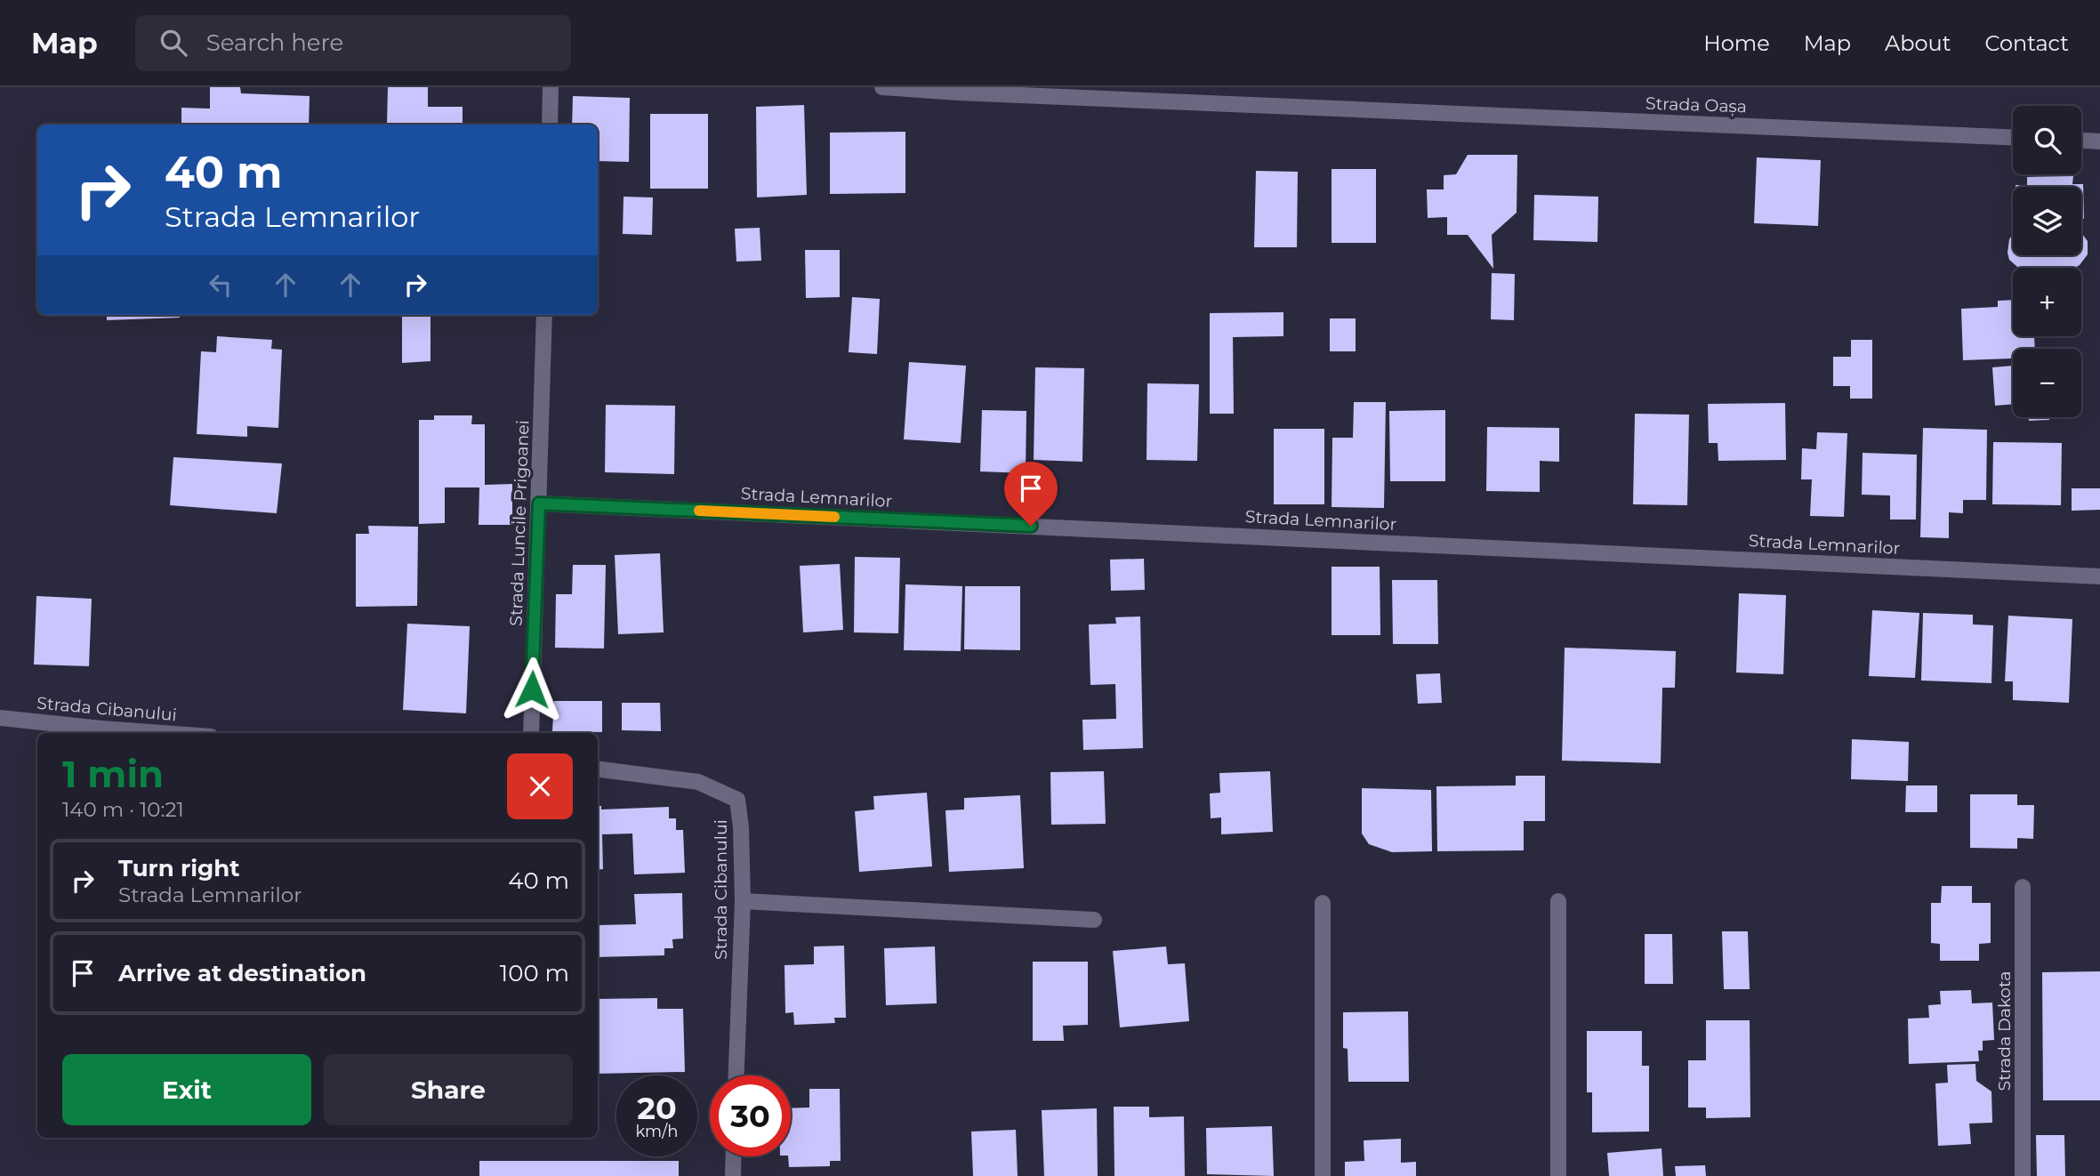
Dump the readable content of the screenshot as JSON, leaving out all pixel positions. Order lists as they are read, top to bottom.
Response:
{
  "streets": {
    "street": [
      "Strada Oașa",
      "Strada Lemnarilor",
      "Strada Luncile Prigoanei",
      "Strada Cibanului",
      "Strada Dakota"
    ]
  },
  "crossings": [
    ["Strada Lemnarilor", "Strada Luncile Prigoanei"]
  ],
  "page": {
    "header": "Map",
    "search": "Search here",
    "nav": [
      "Home",
      "Map",
      "About",
      "Contact"
    ],
    "map_buttons": ["+", "−"],
    "turn": ["40 m", "Strada Lemnarilor"],
    "heading": ["1 min", "140 m · 10:21"],
    "list": [
      {
        "name": "Turn right",
        "note": "Strada Lemnarilor",
        "value": "40 m"
      },
      {
        "name": "Arrive at destination",
        "value": "100 m"
      }
    ],
    "buttons": ["Exit", "Share"],
    "speed": "20 km/h",
    "limit": "30"
  }
}
